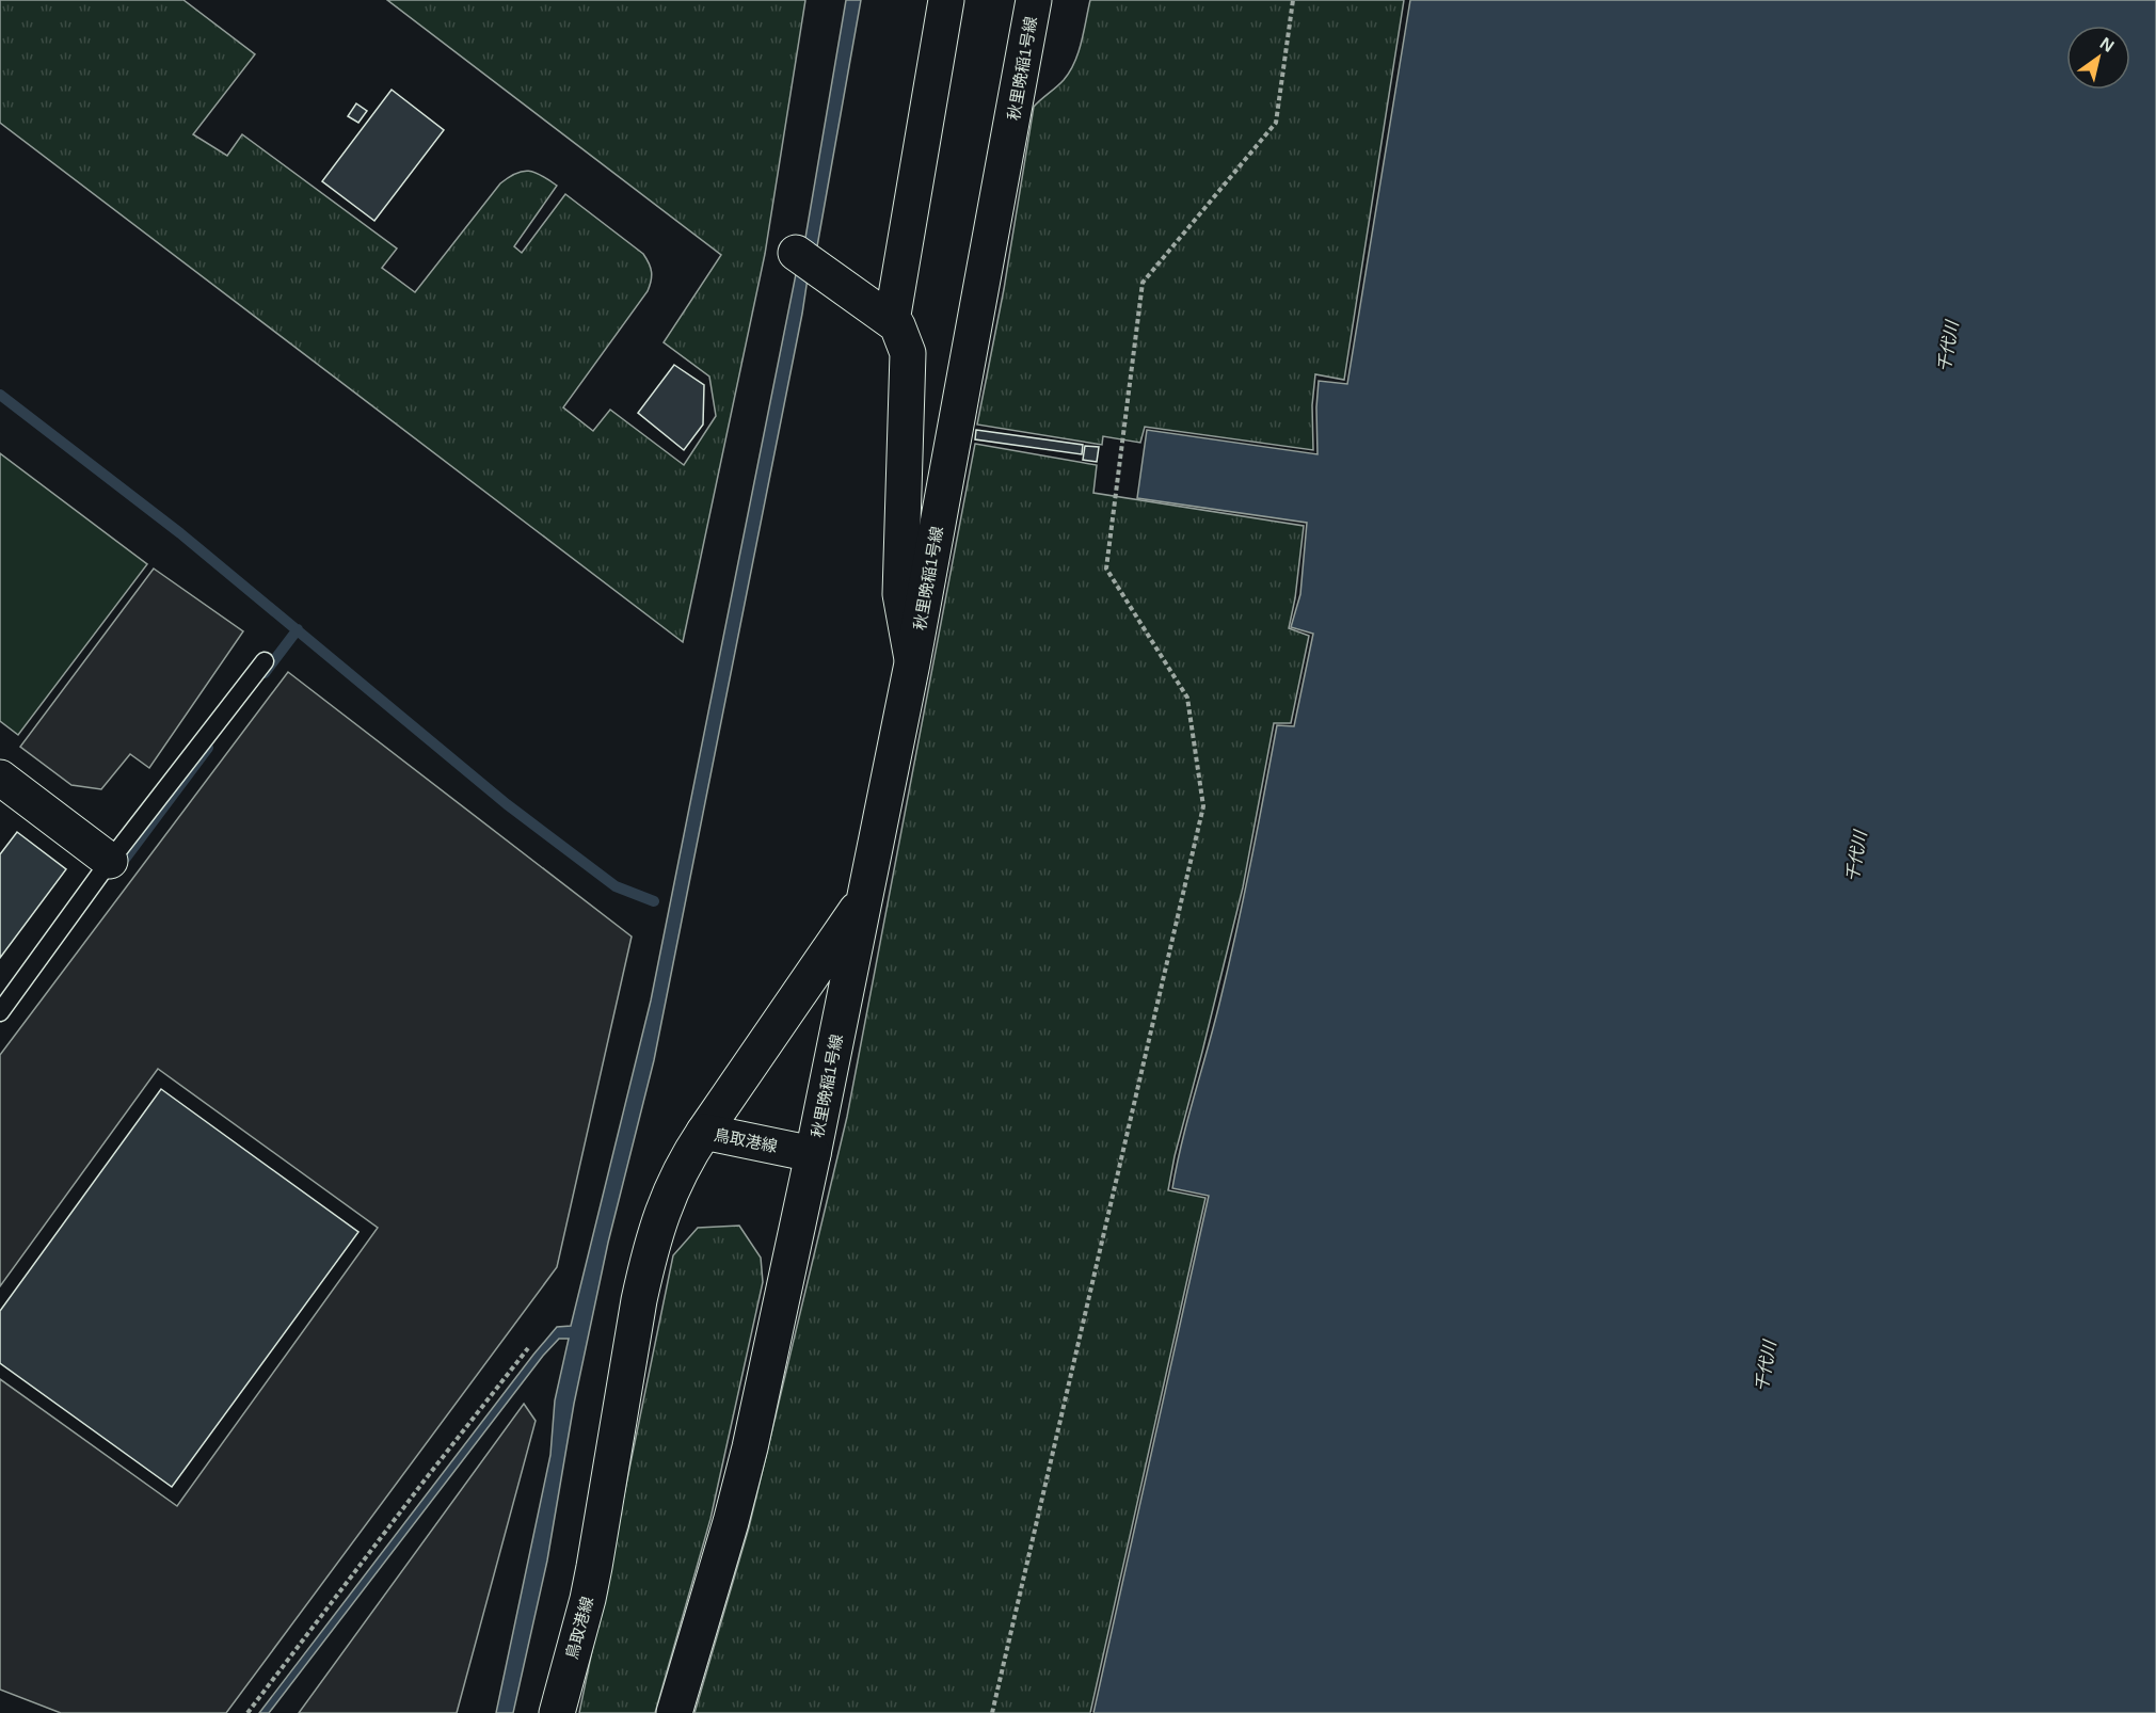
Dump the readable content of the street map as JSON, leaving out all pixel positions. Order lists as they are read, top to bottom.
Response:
{
  "streets": {
    "street": ["秋里晩稲1号線", "鳥取港線"]
  },
  "crossings": [
    ["秋里晩稲1号線", "鳥取港線"]
  ],
  "water": ["千代川"],
  "north": "top right"
}
